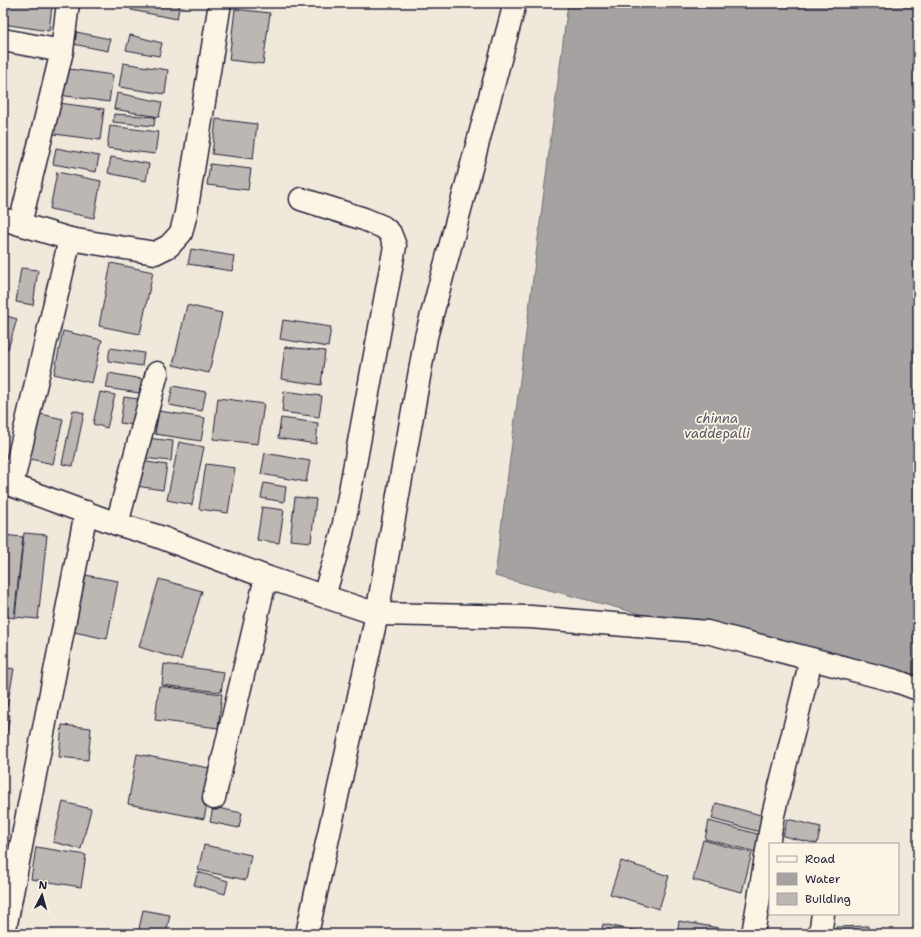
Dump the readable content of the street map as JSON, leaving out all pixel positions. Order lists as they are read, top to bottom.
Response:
{
  "water": ["chinna vaddepalli"],
  "legend": ["Road", "Water", "Building"],
  "north": "top"
}
